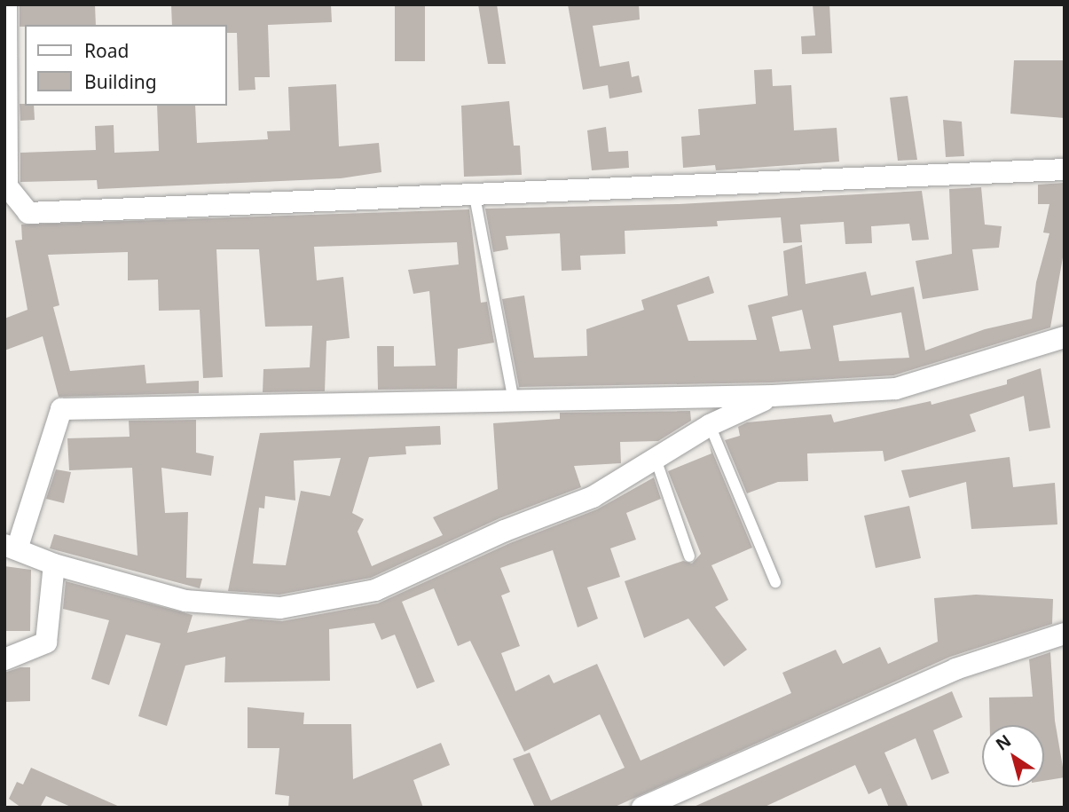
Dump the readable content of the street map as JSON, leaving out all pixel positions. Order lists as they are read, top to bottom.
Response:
{
  "legend": ["Road", "Building"],
  "north": "top left"
}
